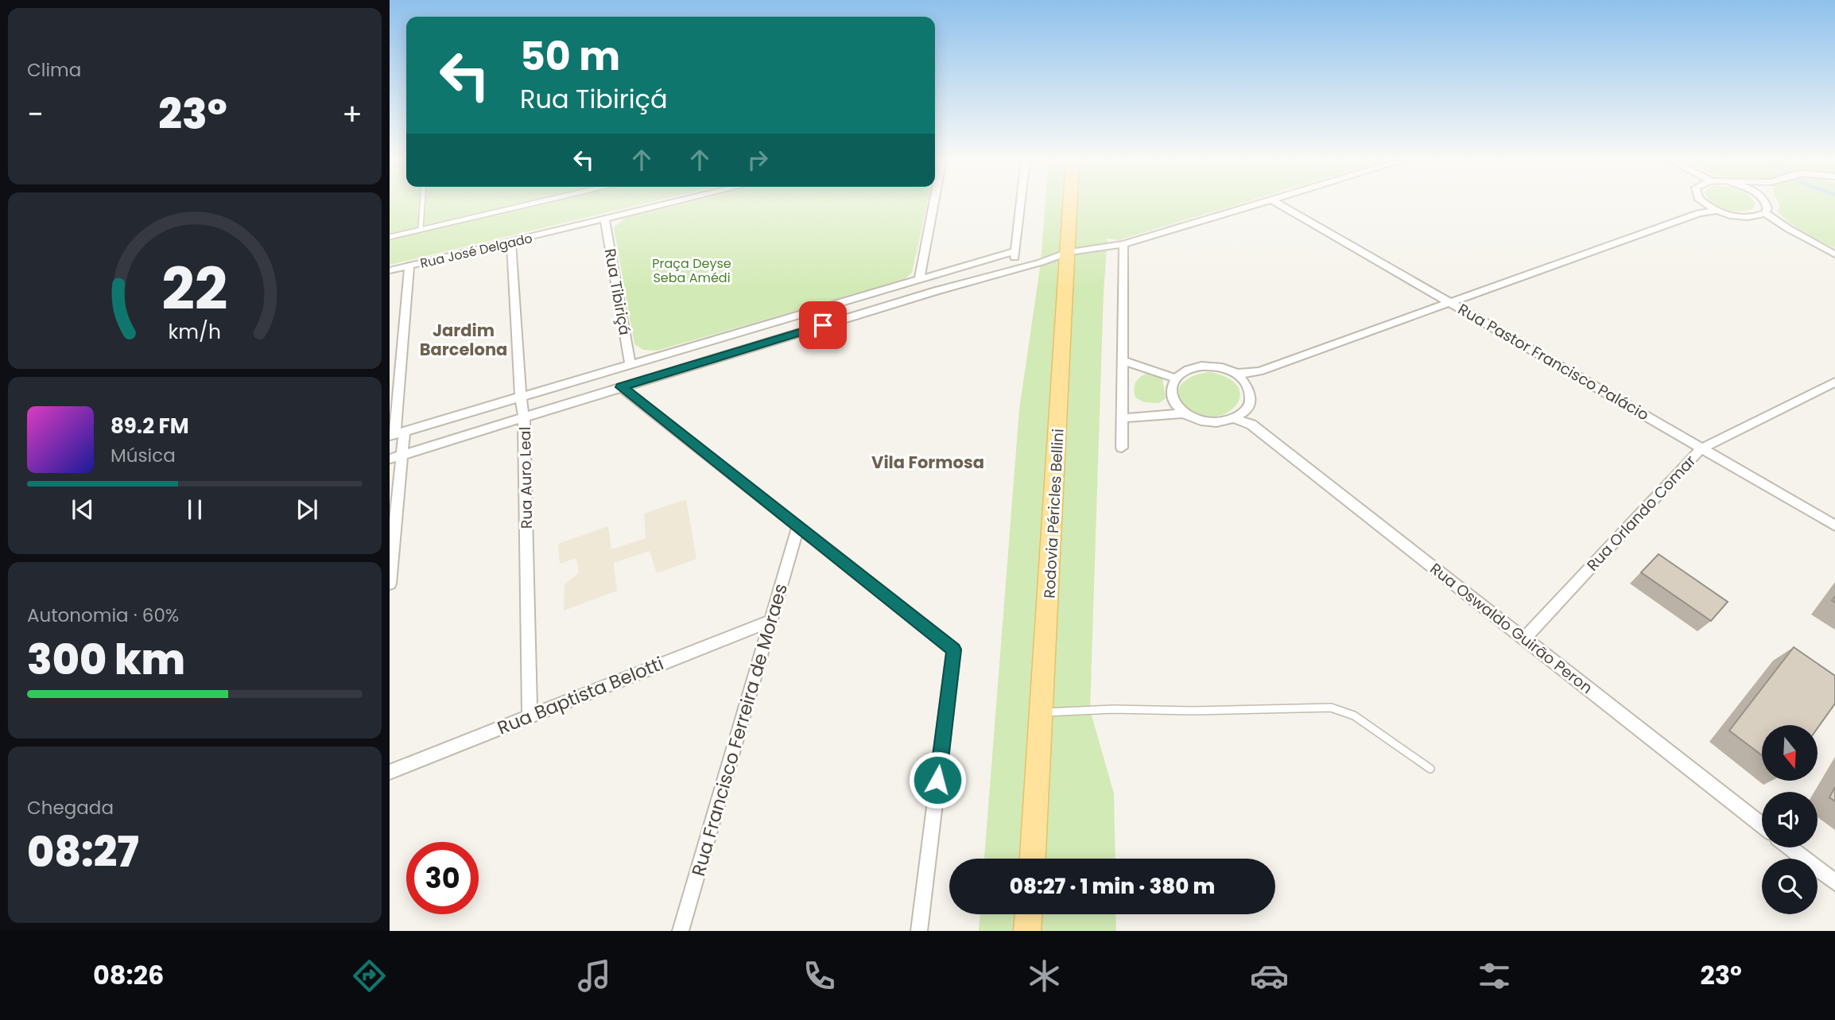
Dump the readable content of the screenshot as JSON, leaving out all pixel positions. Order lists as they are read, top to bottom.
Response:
{
  "streets": {
    "main road": ["Rodovia Péricles Bellini"],
    "street": [
      "Rua José Delgado",
      "Rua Tibiriçá",
      "Rua Pastor Francisco Palácio",
      "Rua Auro Leal",
      "Rua Orlando Comar",
      "Rua Oswaldo Guirão Peron",
      "Rua Baptista Belotti",
      "Rua Francisco Ferreira de Moraes"
    ]
  },
  "crossings": [
    ["Rua José Delgado", "Rua Tibiriçá"],
    ["Rua José Delgado", "Rua Auro Leal"],
    ["Rua Pastor Francisco Palácio", "Rua Orlando Comar"],
    ["Rua Auro Leal", "Rua Baptista Belotti"],
    ["Rua Orlando Comar", "Rua Oswaldo Guirão Peron"],
    ["Rua Baptista Belotti", "Rua Francisco Ferreira de Moraes"]
  ],
  "districts": ["Jardim Barcelona", "Vila Formosa"],
  "parks": ["Praça Deyse Seba Amédi"],
  "north": "bottom",
  "page": {
    "tile": [
      "Clima",
      ["Autonomia · 60%", "300 km"],
      ["Chegada", "08:27"]
    ],
    "turn": ["50 m", "Rua Tibiriçá"],
    "heat": ["−", "23°", "+"],
    "song": ["89.2 FM", "Música"],
    "limit": "30",
    "trip": "08:27 · 1 min · 380 m",
    "tabs": ["08:26", "23°"],
    "gauge": ["22", "km/h"]
  }
}
